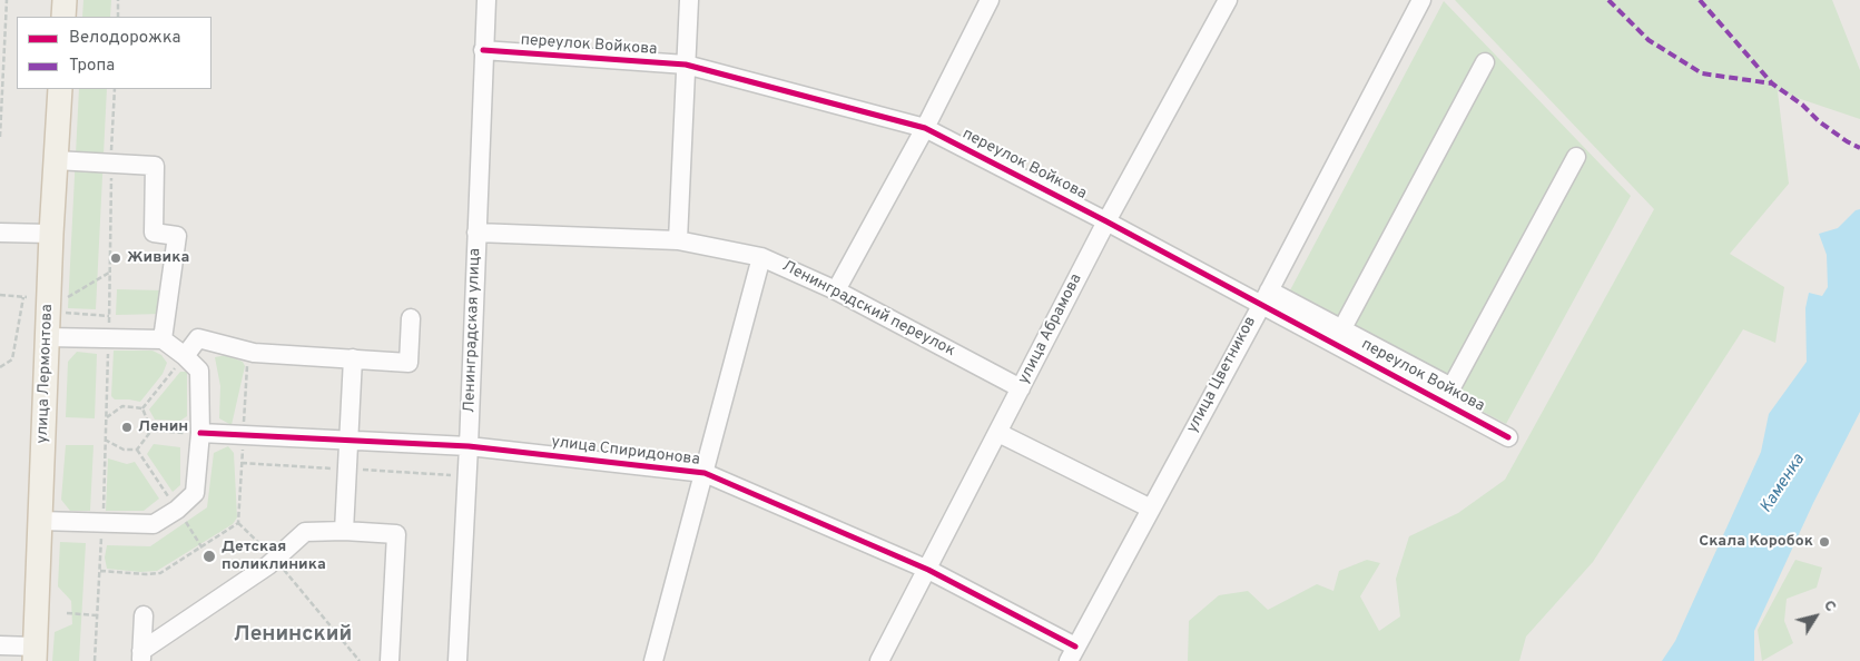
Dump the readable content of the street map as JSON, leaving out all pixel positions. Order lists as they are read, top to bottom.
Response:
{
  "streets": {
    "main road": ["улица Лермонтова"],
    "street": [
      "переулок Войкова",
      "Ленинградский переулок",
      "улица Абрамова",
      "Ленинградская улица",
      "улица Цветников",
      "улица Спиридонова"
    ]
  },
  "crossings": [
    ["переулок Войкова", "улица Абрамова"],
    ["переулок Войкова", "Ленинградская улица"],
    ["переулок Войкова", "улица Цветников"],
    ["Ленинградский переулок", "улица Абрамова"],
    ["Ленинградский переулок", "Ленинградская улица"],
    ["улица Абрамова", "улица Спиридонова"],
    ["Ленинградская улица", "улица Спиридонова"],
    ["улица Цветников", "улица Спиридонова"]
  ],
  "districts": ["Ленинский"],
  "water": ["Каменка"],
  "places": [
    "Живика",
    "Ленин",
    "Скала Коробок",
    "Детская поликлиника"
  ],
  "legend": ["Велодорожка", "Тропа"],
  "north": "top right"
}
